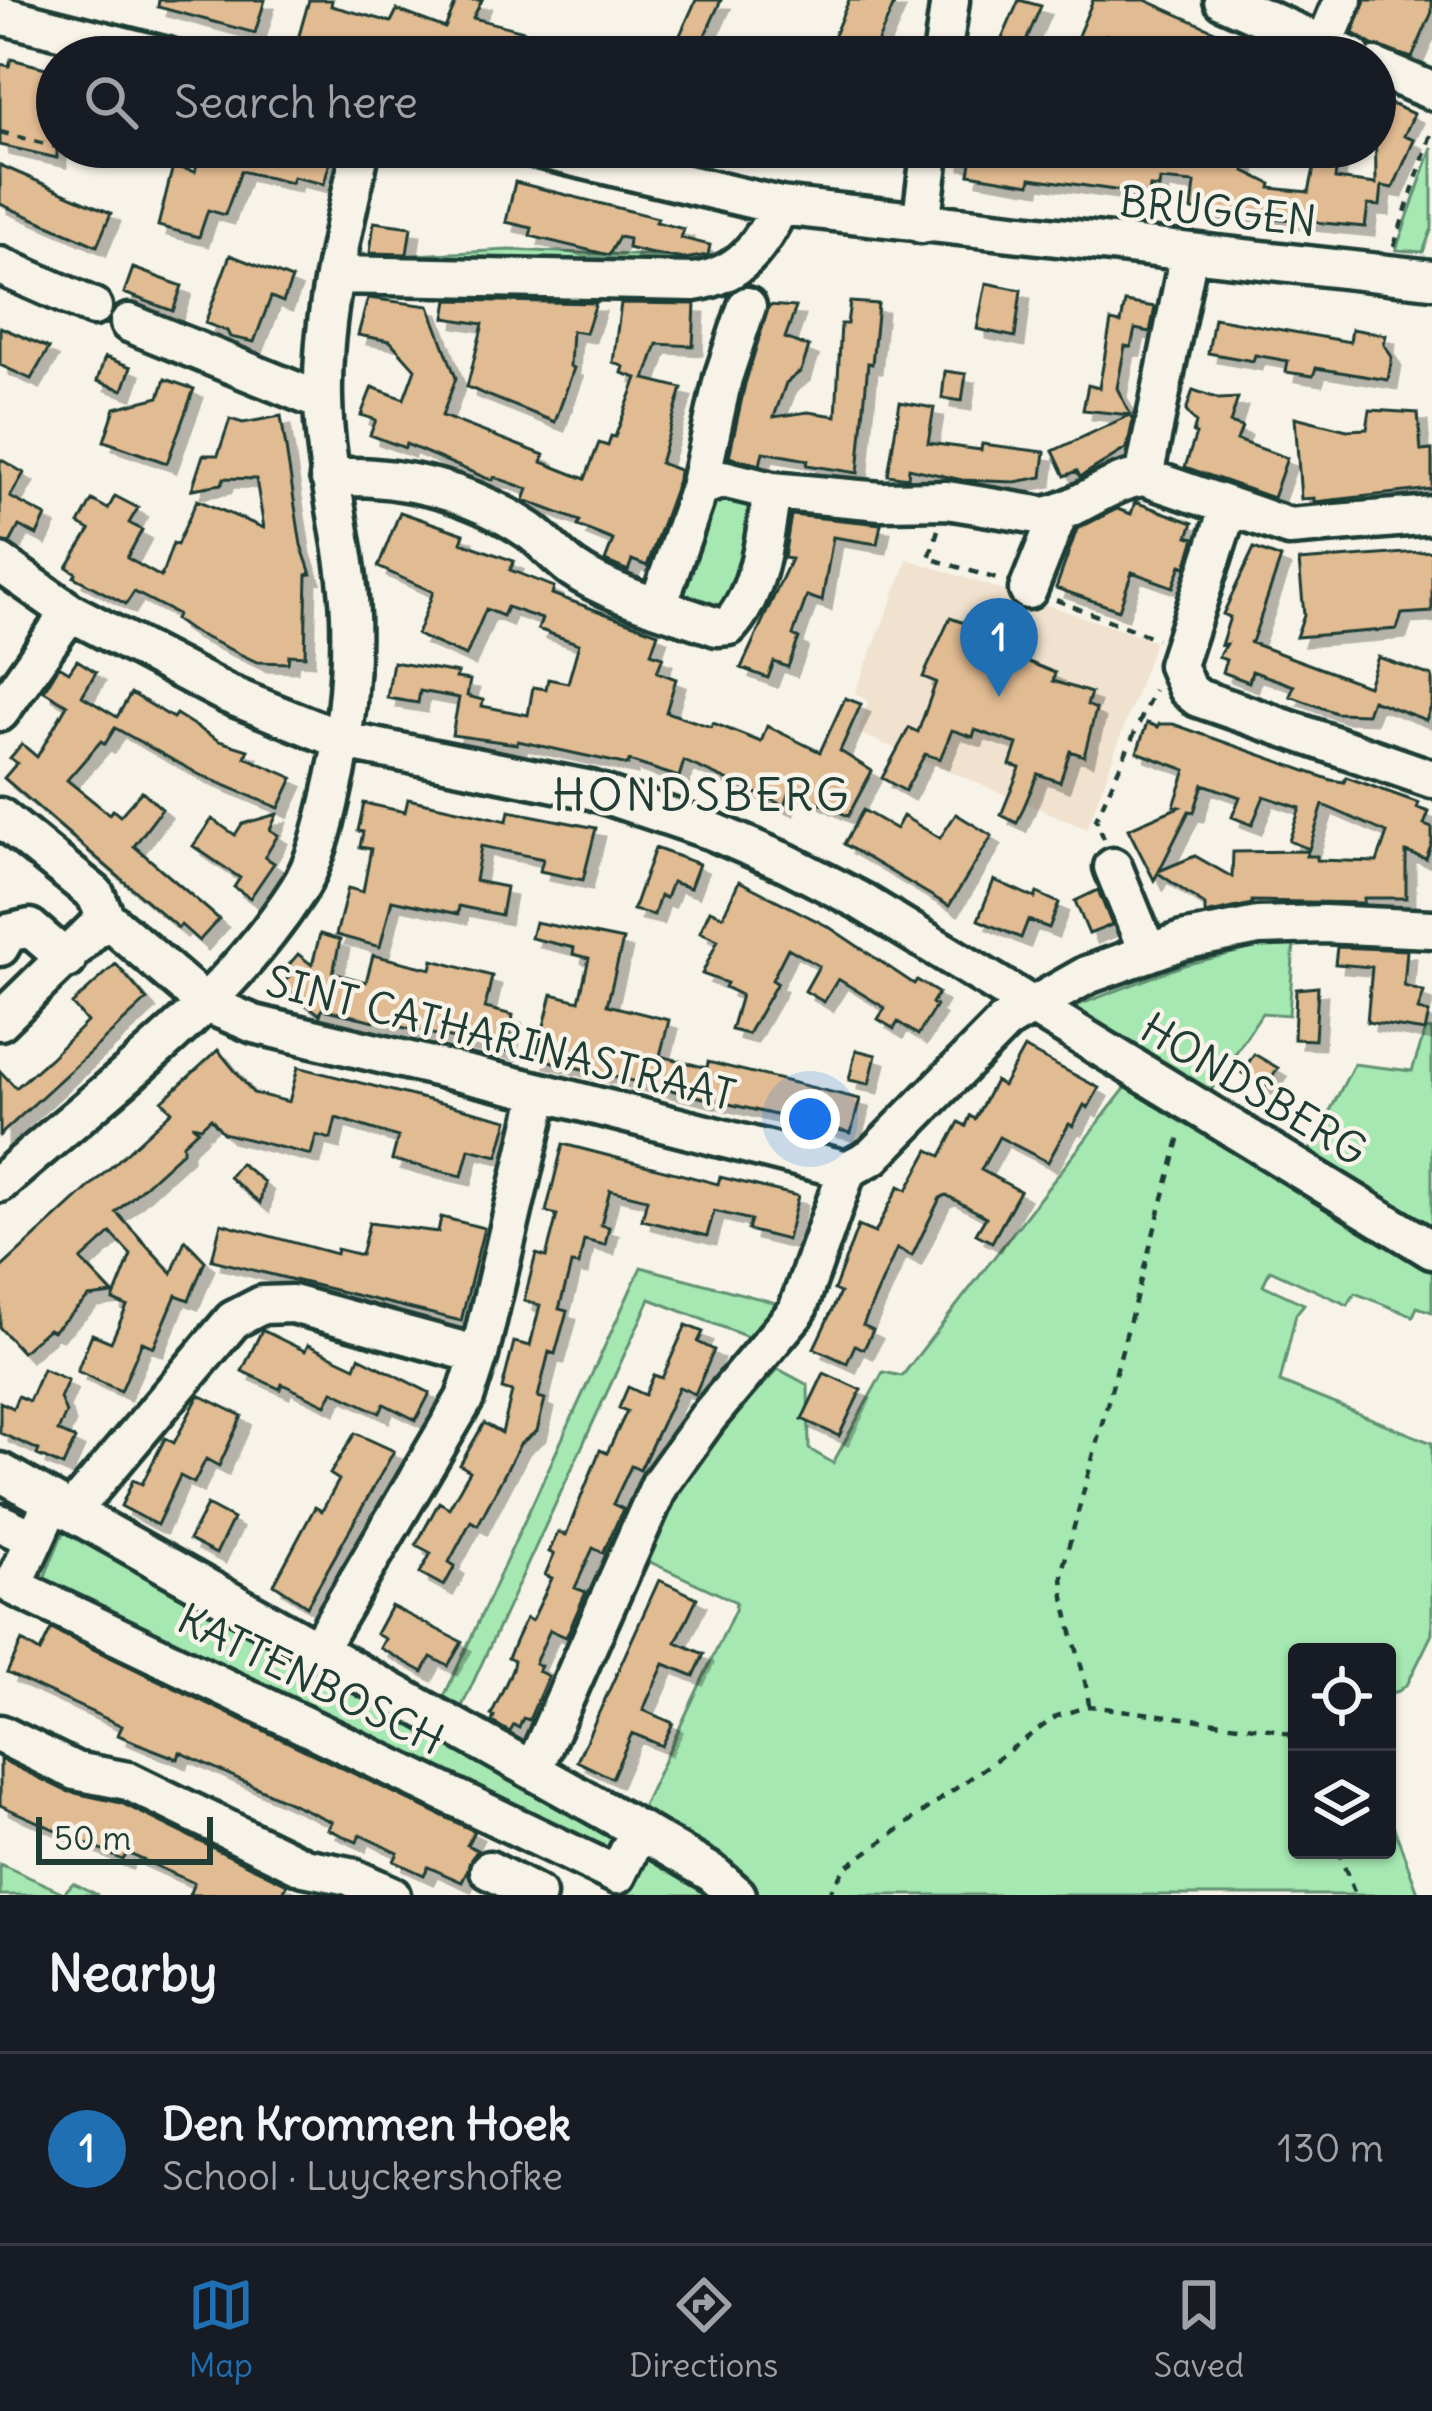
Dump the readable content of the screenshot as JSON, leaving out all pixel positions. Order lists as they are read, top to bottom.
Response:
{
  "streets": {
    "street": [
      "BRUGGEN",
      "SINT CATHARINASTRAAT",
      "HONDSBERG",
      "KATTENBOSCH"
    ]
  },
  "districts": ["HONDSBERG"],
  "scale_bar": "50 m",
  "page": {
    "search": "Search here",
    "pins": "1",
    "scale": "50 m",
    "heading": "Nearby",
    "list": [
      {
        "mark": "1",
        "name": "Den Krommen Hoek",
        "note": "School · Luyckershofke",
        "value": "130 m"
      }
    ],
    "nav": ["Map", "Directions", "Saved"]
  }
}
